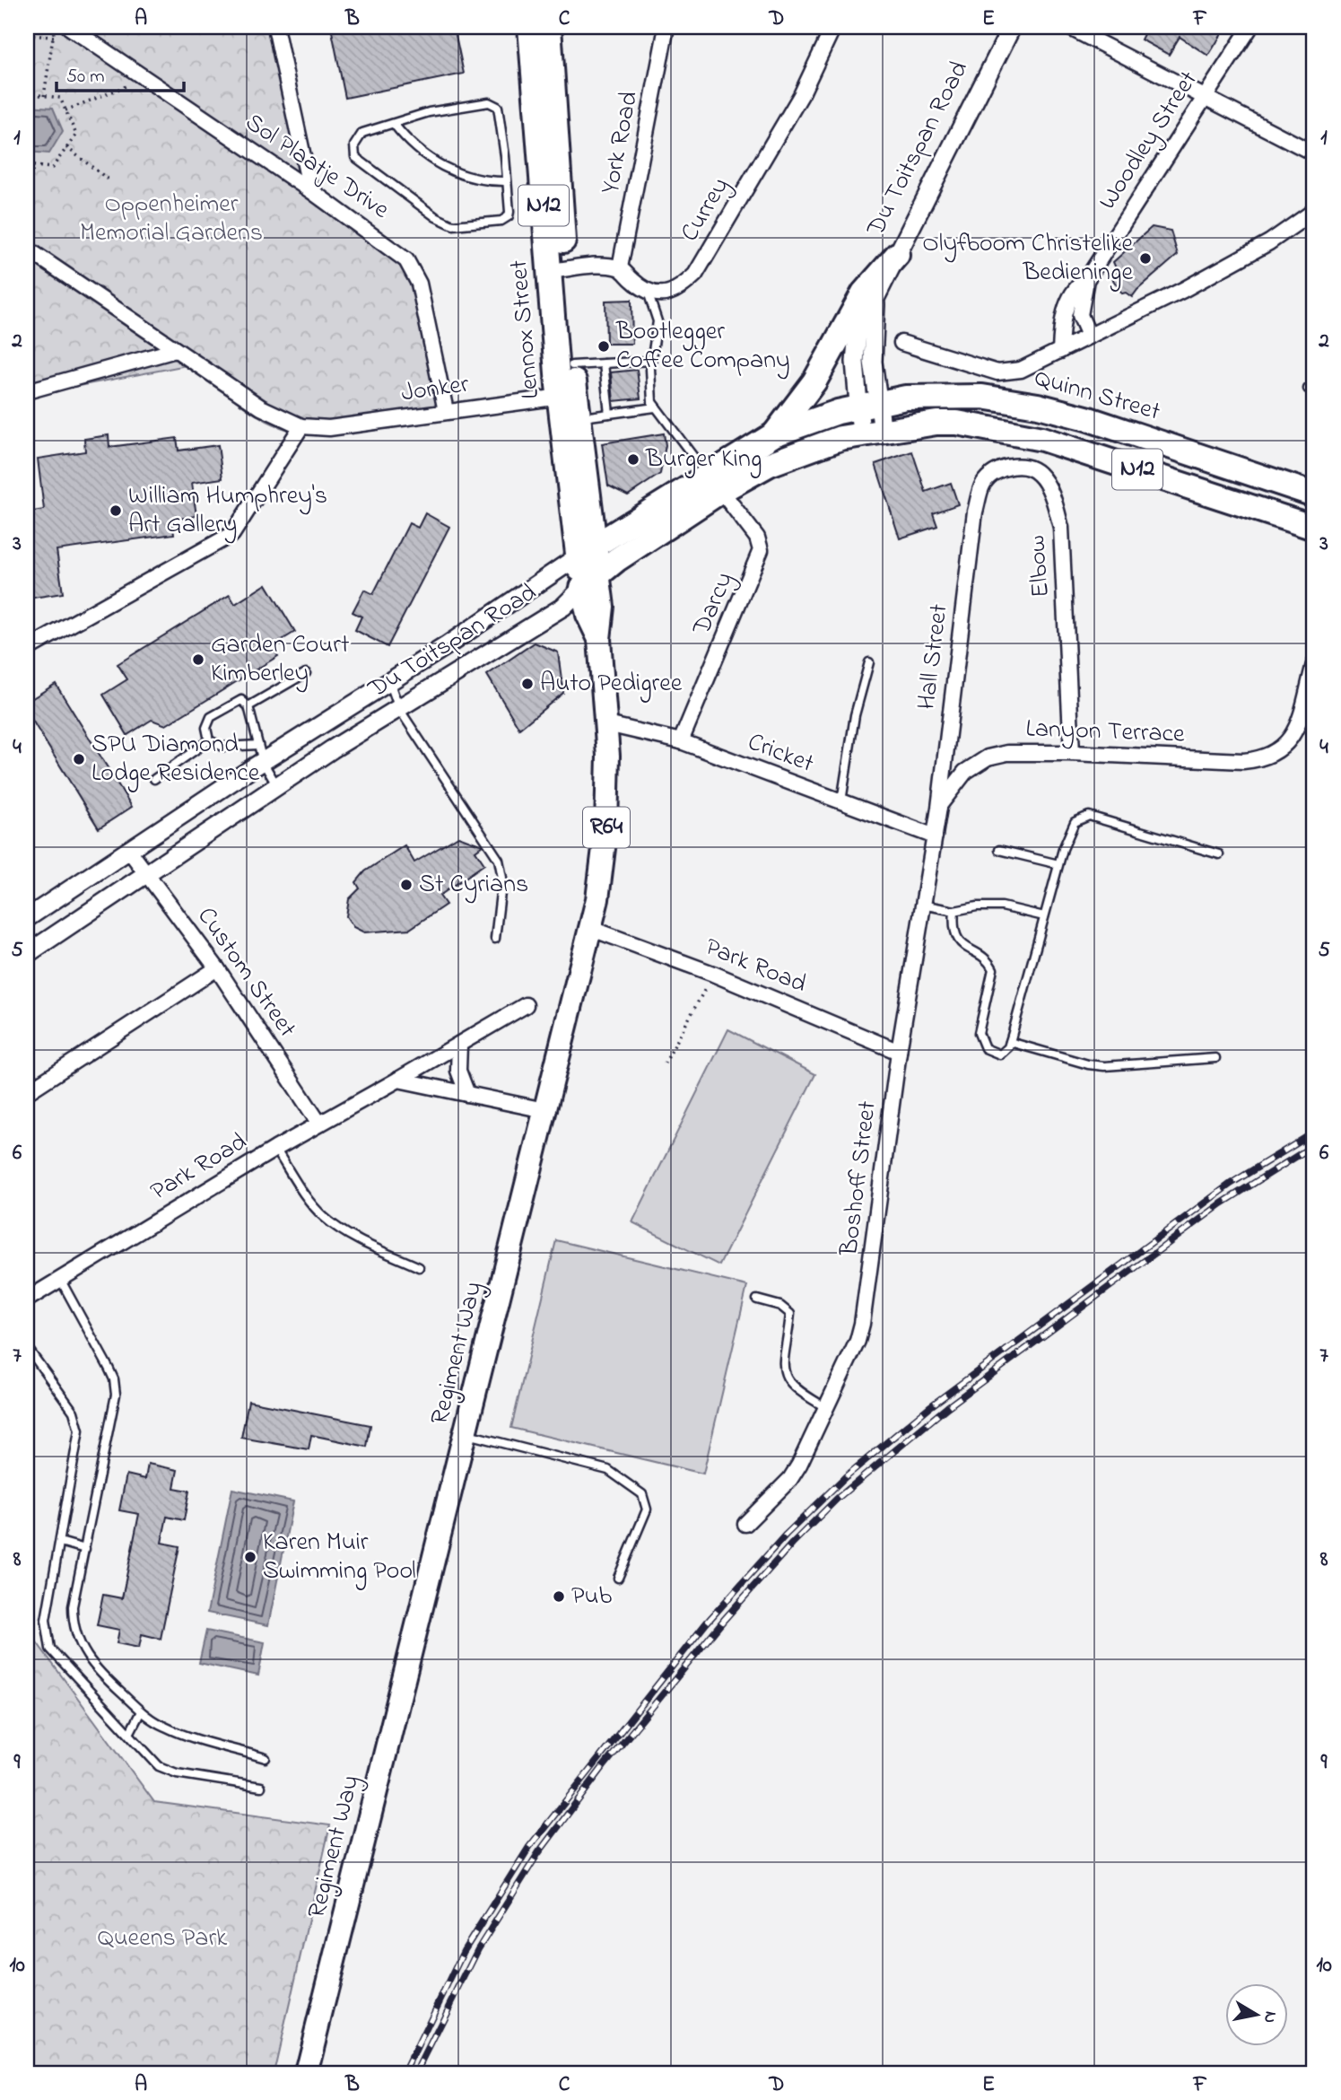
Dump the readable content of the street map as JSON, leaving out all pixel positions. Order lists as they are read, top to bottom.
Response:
{
  "streets": {
    "highway": [
      "Du Toitspan Road",
      "N12",
      "Lennox Street",
      "Quinn Street"
    ],
    "main road": ["R64", "Regiment Way"],
    "street": [
      "Woodley Street",
      "York Road",
      "Sol Plaatje Drive",
      "Currey",
      "Jonker",
      "Elbow",
      "Darcy",
      "Hall Street",
      "Lanyon Terrace",
      "Cricket",
      "Park Road",
      "Custom Street",
      "Boshoff Street"
    ]
  },
  "crossings": [
    ["Du Toitspan Road", "N12"],
    ["Du Toitspan Road", "Lennox Street"],
    ["Du Toitspan Road", "Quinn Street"],
    ["Du Toitspan Road", "Darcy"],
    ["Du Toitspan Road", "Custom Street"],
    ["Du Toitspan Road", "Regiment Way"],
    ["Sol Plaatje Drive", "Jonker"],
    ["Lennox Street", "Jonker"],
    ["Lennox Street", "Regiment Way"],
    ["Elbow", "Hall Street"],
    ["Elbow", "Lanyon Terrace"],
    ["Darcy", "Cricket"],
    ["Hall Street", "Lanyon Terrace"],
    ["Hall Street", "Boshoff Street"],
    ["Lanyon Terrace", "Boshoff Street"],
    ["Cricket", "Boshoff Street"],
    ["Cricket", "Regiment Way"],
    ["Park Road", "Custom Street"],
    ["Park Road", "Boshoff Street"],
    ["Park Road", "Regiment Way"]
  ],
  "parks": ["Oppenheimer Memorial Gardens", "Queens Park"],
  "places": [
    "Olyfboom Christelike Bedieninge",
    "Bootlegger Coffee Company",
    "Burger King",
    "William Humphrey's Art Gallery",
    "Garden Court Kimberley",
    "Auto Pedigree",
    "SPU Diamond Lodge Residence",
    "St Cyrians",
    "Karen Muir Swimming Pool",
    "Pub"
  ],
  "scale_bar": "50 m",
  "north": "right",
  "grid": {
    "columns": [
      "A",
      "B",
      "C",
      "D",
      "E",
      "F"
    ],
    "rows": [
      "1",
      "2",
      "3",
      "4",
      "5",
      "6",
      "7",
      "8",
      "9",
      "10"
    ]
  }
}
